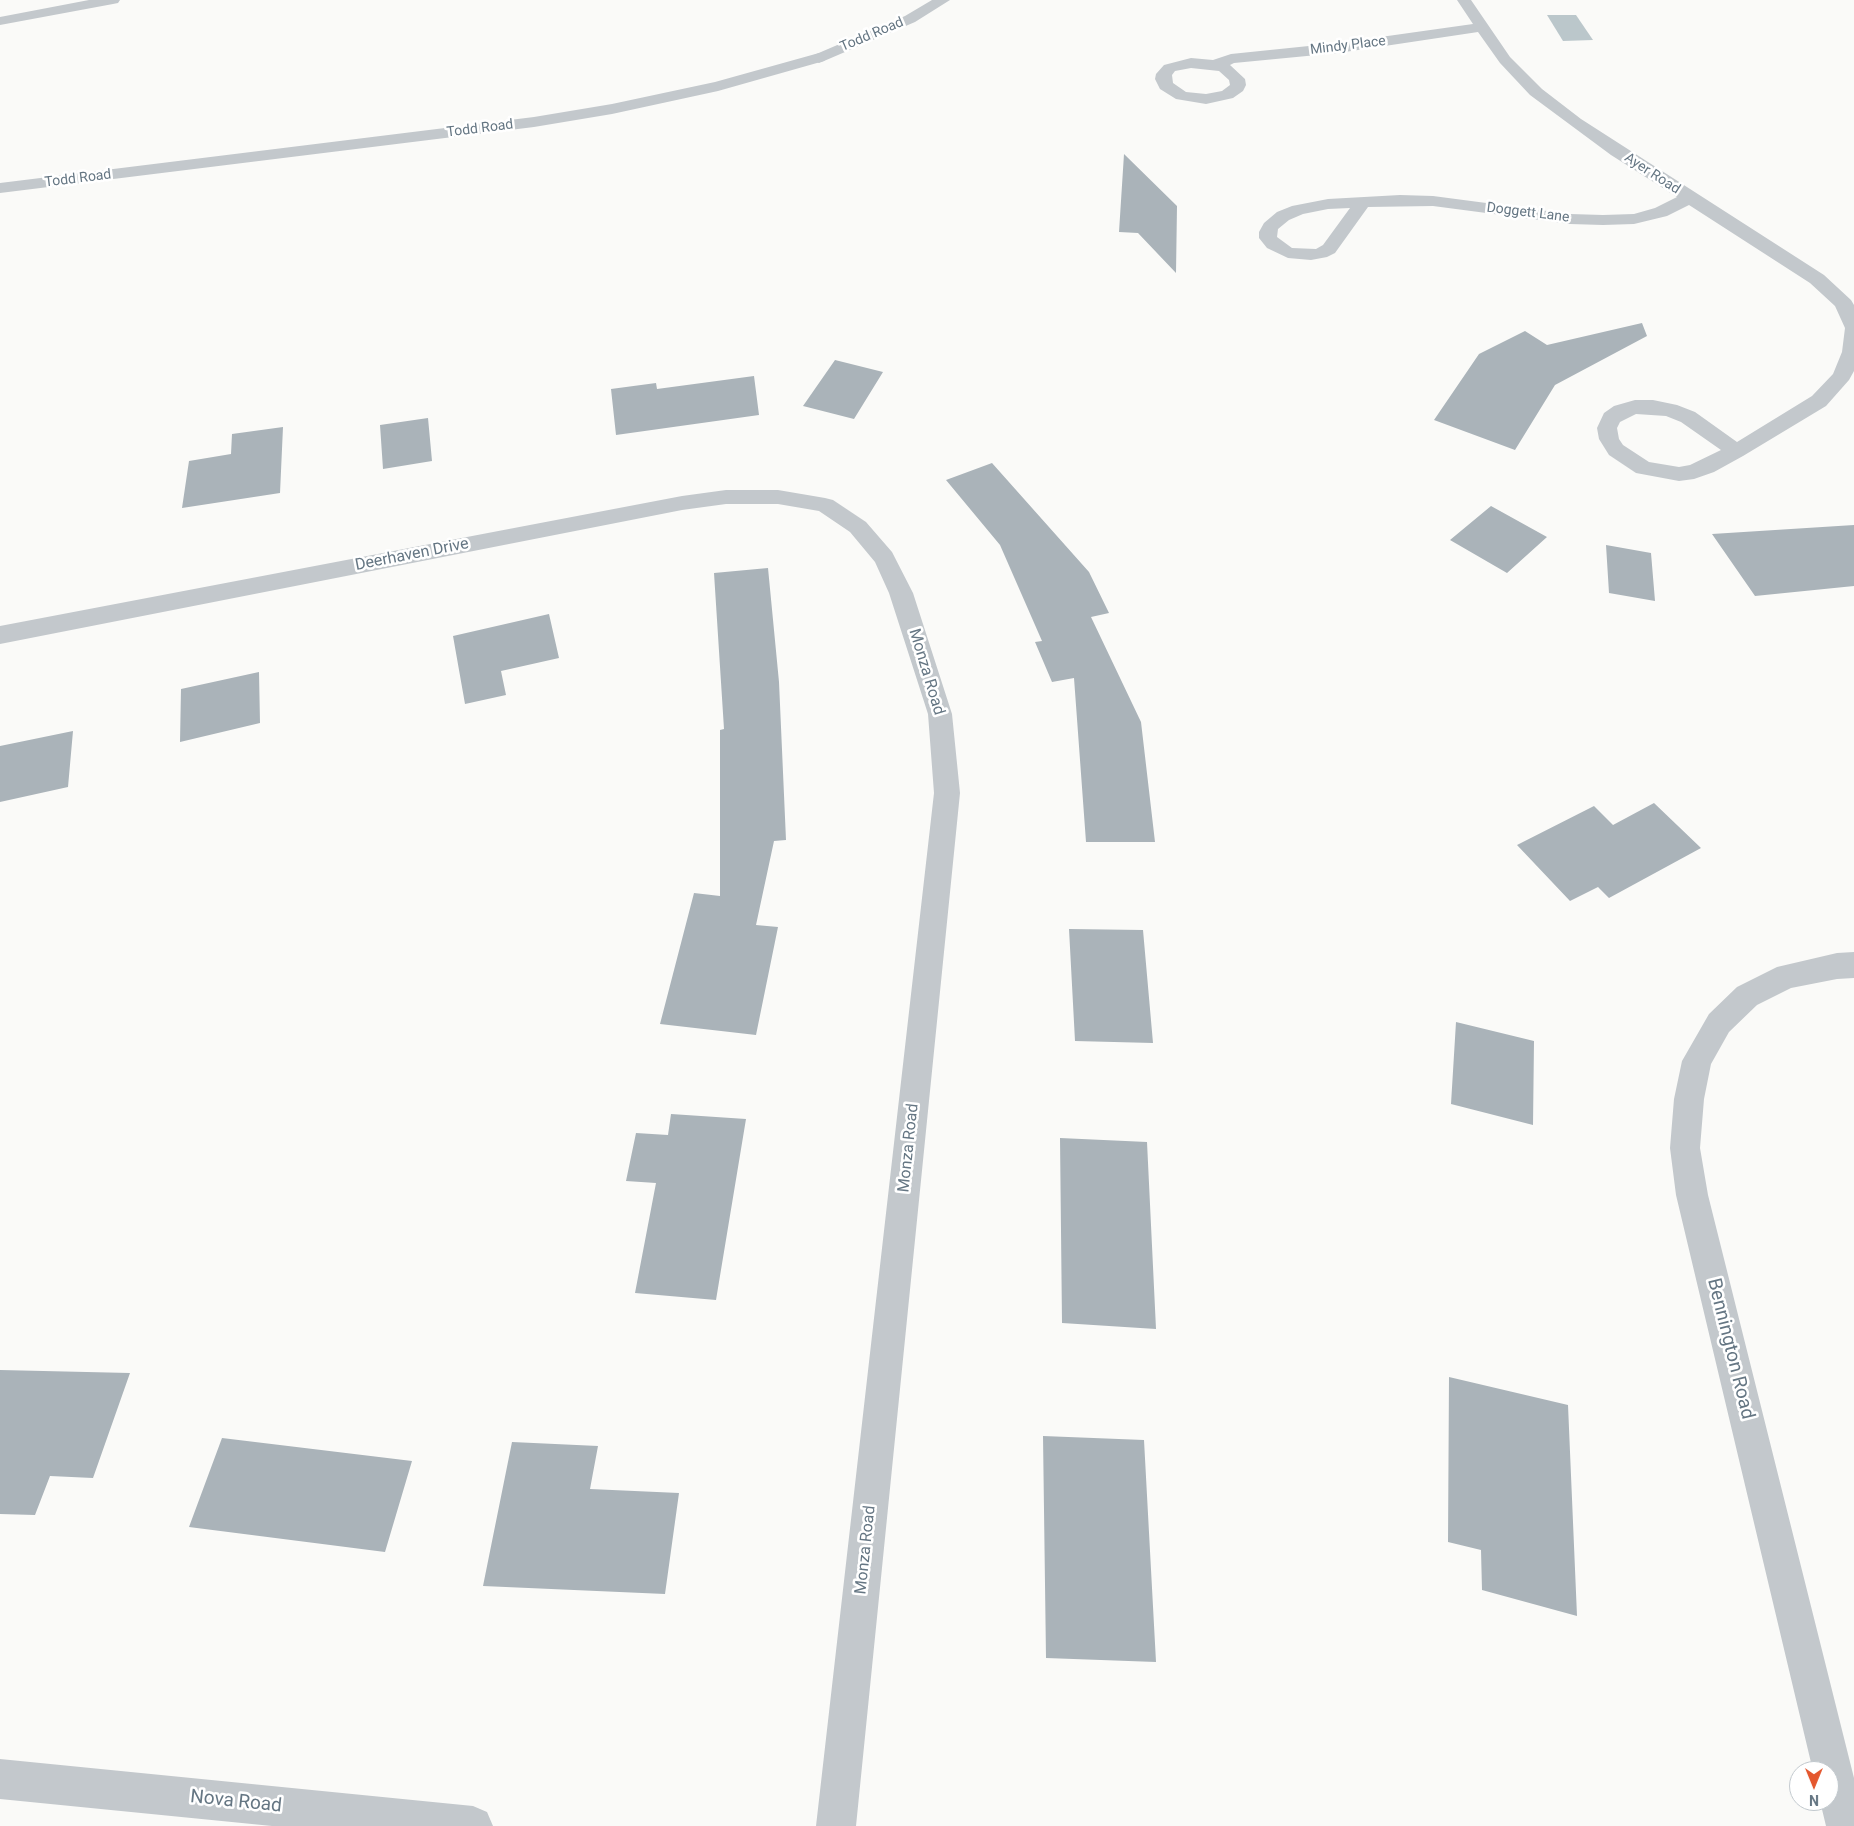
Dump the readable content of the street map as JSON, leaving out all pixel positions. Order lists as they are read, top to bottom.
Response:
{
  "streets": {
    "street": [
      "Todd Road",
      "Mindy Place",
      "Ayer Road",
      "Doggett Lane",
      "Deerhaven Drive",
      "Monza Road",
      "Bennington Road",
      "Nova Road"
    ]
  },
  "crossings": [
    ["Mindy Place", "Ayer Road"],
    ["Ayer Road", "Doggett Lane"],
    ["Deerhaven Drive", "Monza Road"]
  ],
  "north": "bottom"
}
